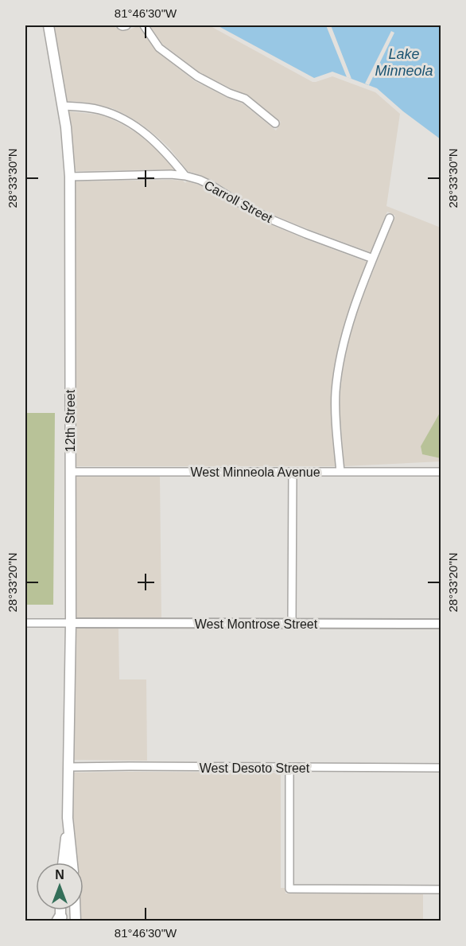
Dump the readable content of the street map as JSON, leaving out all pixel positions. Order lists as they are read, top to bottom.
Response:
{
  "streets": {
    "main road": ["12th Street"],
    "street": [
      "Carroll Street",
      "West Minneola Avenue",
      "West Montrose Street",
      "West Desoto Street"
    ]
  },
  "crossings": [
    ["Carroll Street", "12th Street"],
    ["12th Street", "West Minneola Avenue"],
    ["12th Street", "West Montrose Street"],
    ["12th Street", "West Desoto Street"]
  ],
  "water": ["Lake Minneola"],
  "north": "top",
  "coordinates": ["81°46'30\"W", "28°33'30\"N", "28°33'20\"N"]
}
